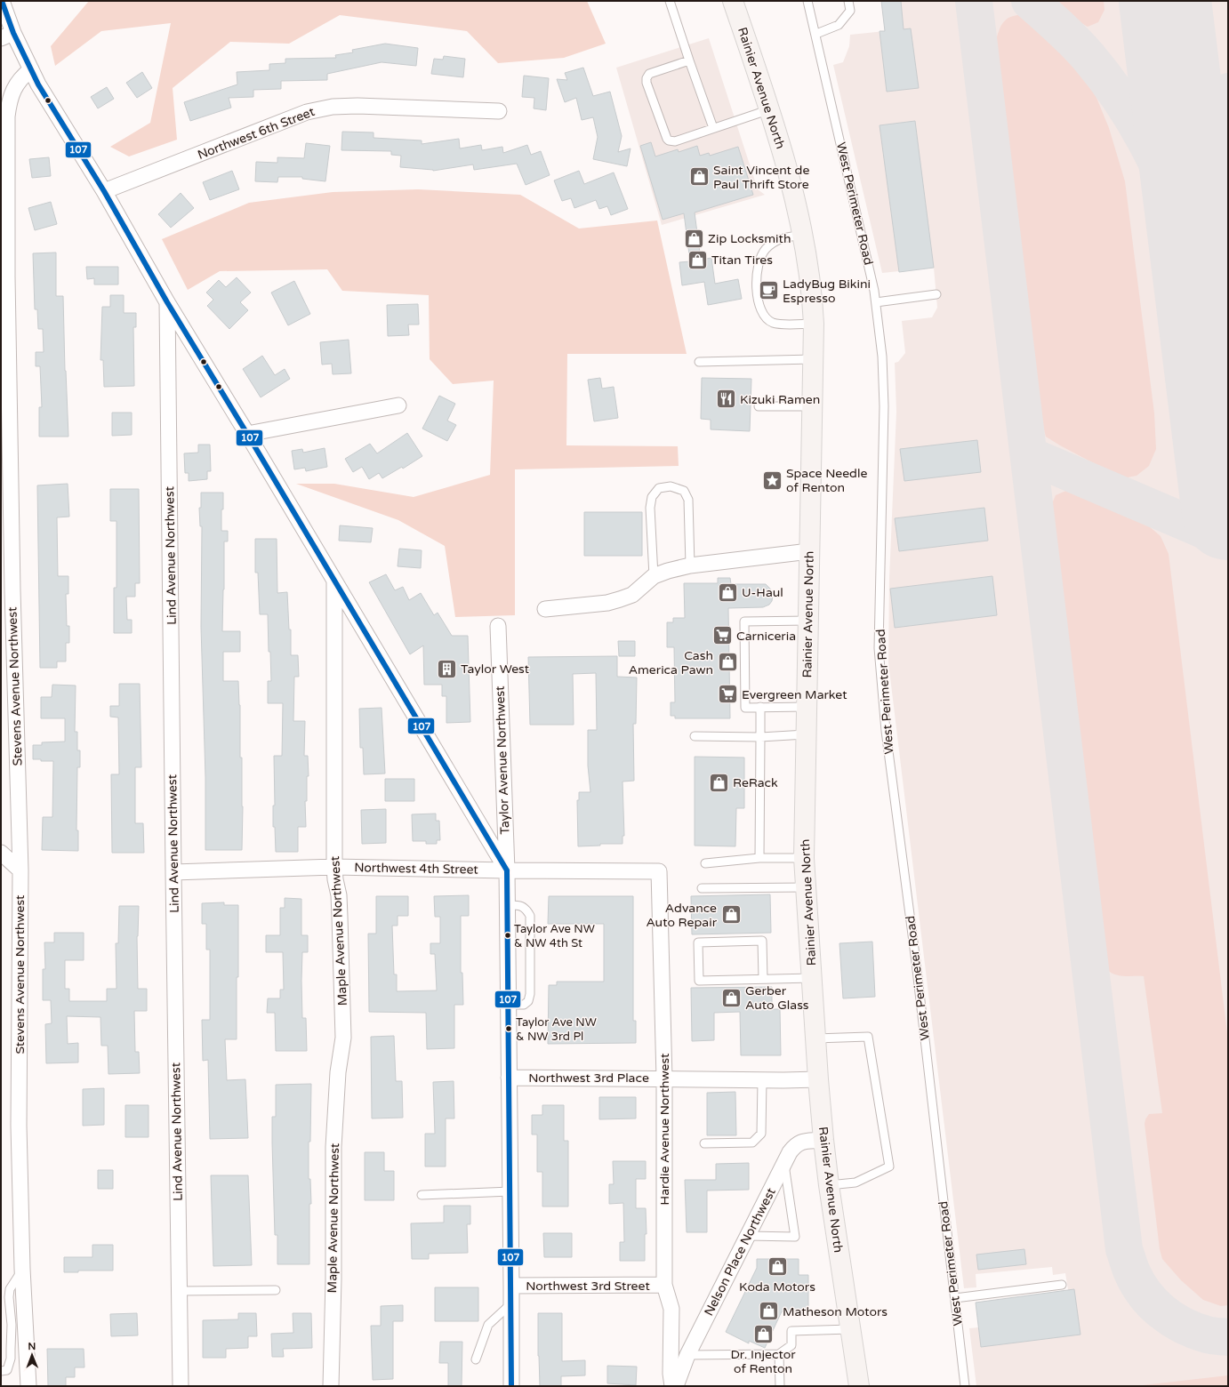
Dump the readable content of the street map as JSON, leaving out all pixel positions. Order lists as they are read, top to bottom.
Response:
{
  "streets": {
    "main road": ["Rainier Avenue North"],
    "street": [
      "Northwest 6th Street",
      "Lind Avenue Northwest",
      "Stevens Avenue Northwest",
      "Taylor Avenue Northwest",
      "Northwest 4th Street",
      "Maple Avenue Northwest",
      "Northwest 3rd Place",
      "Hardie Avenue Northwest",
      "Nelson Place Northwest",
      "Northwest 3rd Street"
    ],
    "lane": ["West Perimeter Road"]
  },
  "crossings": [
    ["Rainier Avenue North", "Northwest 3rd Place"],
    ["Rainier Avenue North", "Nelson Place Northwest"],
    ["Lind Avenue Northwest", "Northwest 4th Street"],
    ["Taylor Avenue Northwest", "Northwest 4th Street"],
    ["Taylor Avenue Northwest", "Northwest 3rd Place"],
    ["Taylor Avenue Northwest", "Northwest 3rd Street"],
    ["Northwest 4th Street", "Maple Avenue Northwest"],
    ["Northwest 4th Street", "Hardie Avenue Northwest"],
    ["Northwest 3rd Place", "Hardie Avenue Northwest"],
    ["Hardie Avenue Northwest", "Northwest 3rd Street"]
  ],
  "places": {
    "shop": [
      "Saint Vincent de Paul Thrift Store",
      "Zip Locksmith",
      "Titan Tires",
      "U-Haul",
      "Cash America Pawn",
      "ReRack",
      "Advance Auto Repair",
      "Gerber Auto Glass",
      "Koda Motors",
      "Matheson Motors",
      "Dr. Injector of Renton"
    ],
    "cafe": ["LadyBug Bikini Espresso"],
    "restaurant": ["Kizuki Ramen"],
    "place": ["Space Needle of Renton"],
    "supermarket": ["Carniceria", "Evergreen Market"],
    "building": ["Taylor West"],
    "other": ["Taylor Ave NW & NW 4th St", "Taylor Ave NW & NW 3rd Pl"]
  },
  "lines": ["transit line 107"],
  "north": "top"
}
